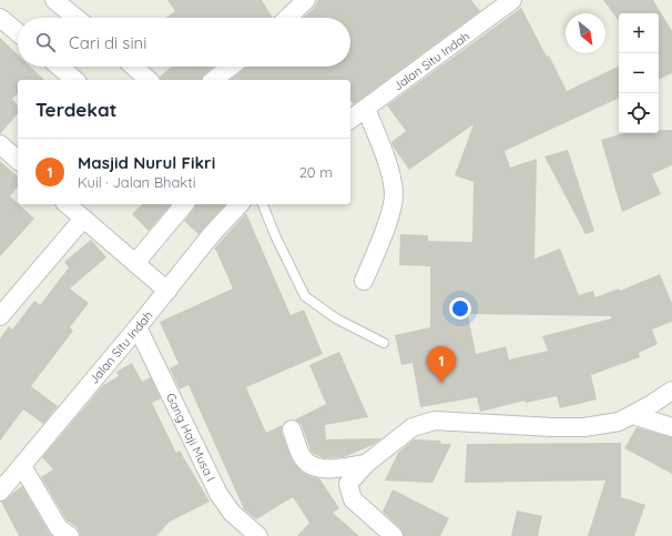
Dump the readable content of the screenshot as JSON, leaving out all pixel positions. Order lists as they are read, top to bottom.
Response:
{
  "streets": {
    "street": ["Jalan Situ Indah", "Gang Haji Musa I"]
  },
  "crossings": [
    ["Jalan Situ Indah", "Gang Haji Musa I"]
  ],
  "north": "bottom right",
  "page": {
    "map_buttons": ["+", "−"],
    "search": "Cari di sini",
    "heading": "Terdekat",
    "list": [
      {
        "mark": "1",
        "name": "Masjid Nurul Fikri",
        "note": "Kuil · Jalan Bhakti",
        "value": "20 m"
      }
    ],
    "pins": "1"
  }
}
